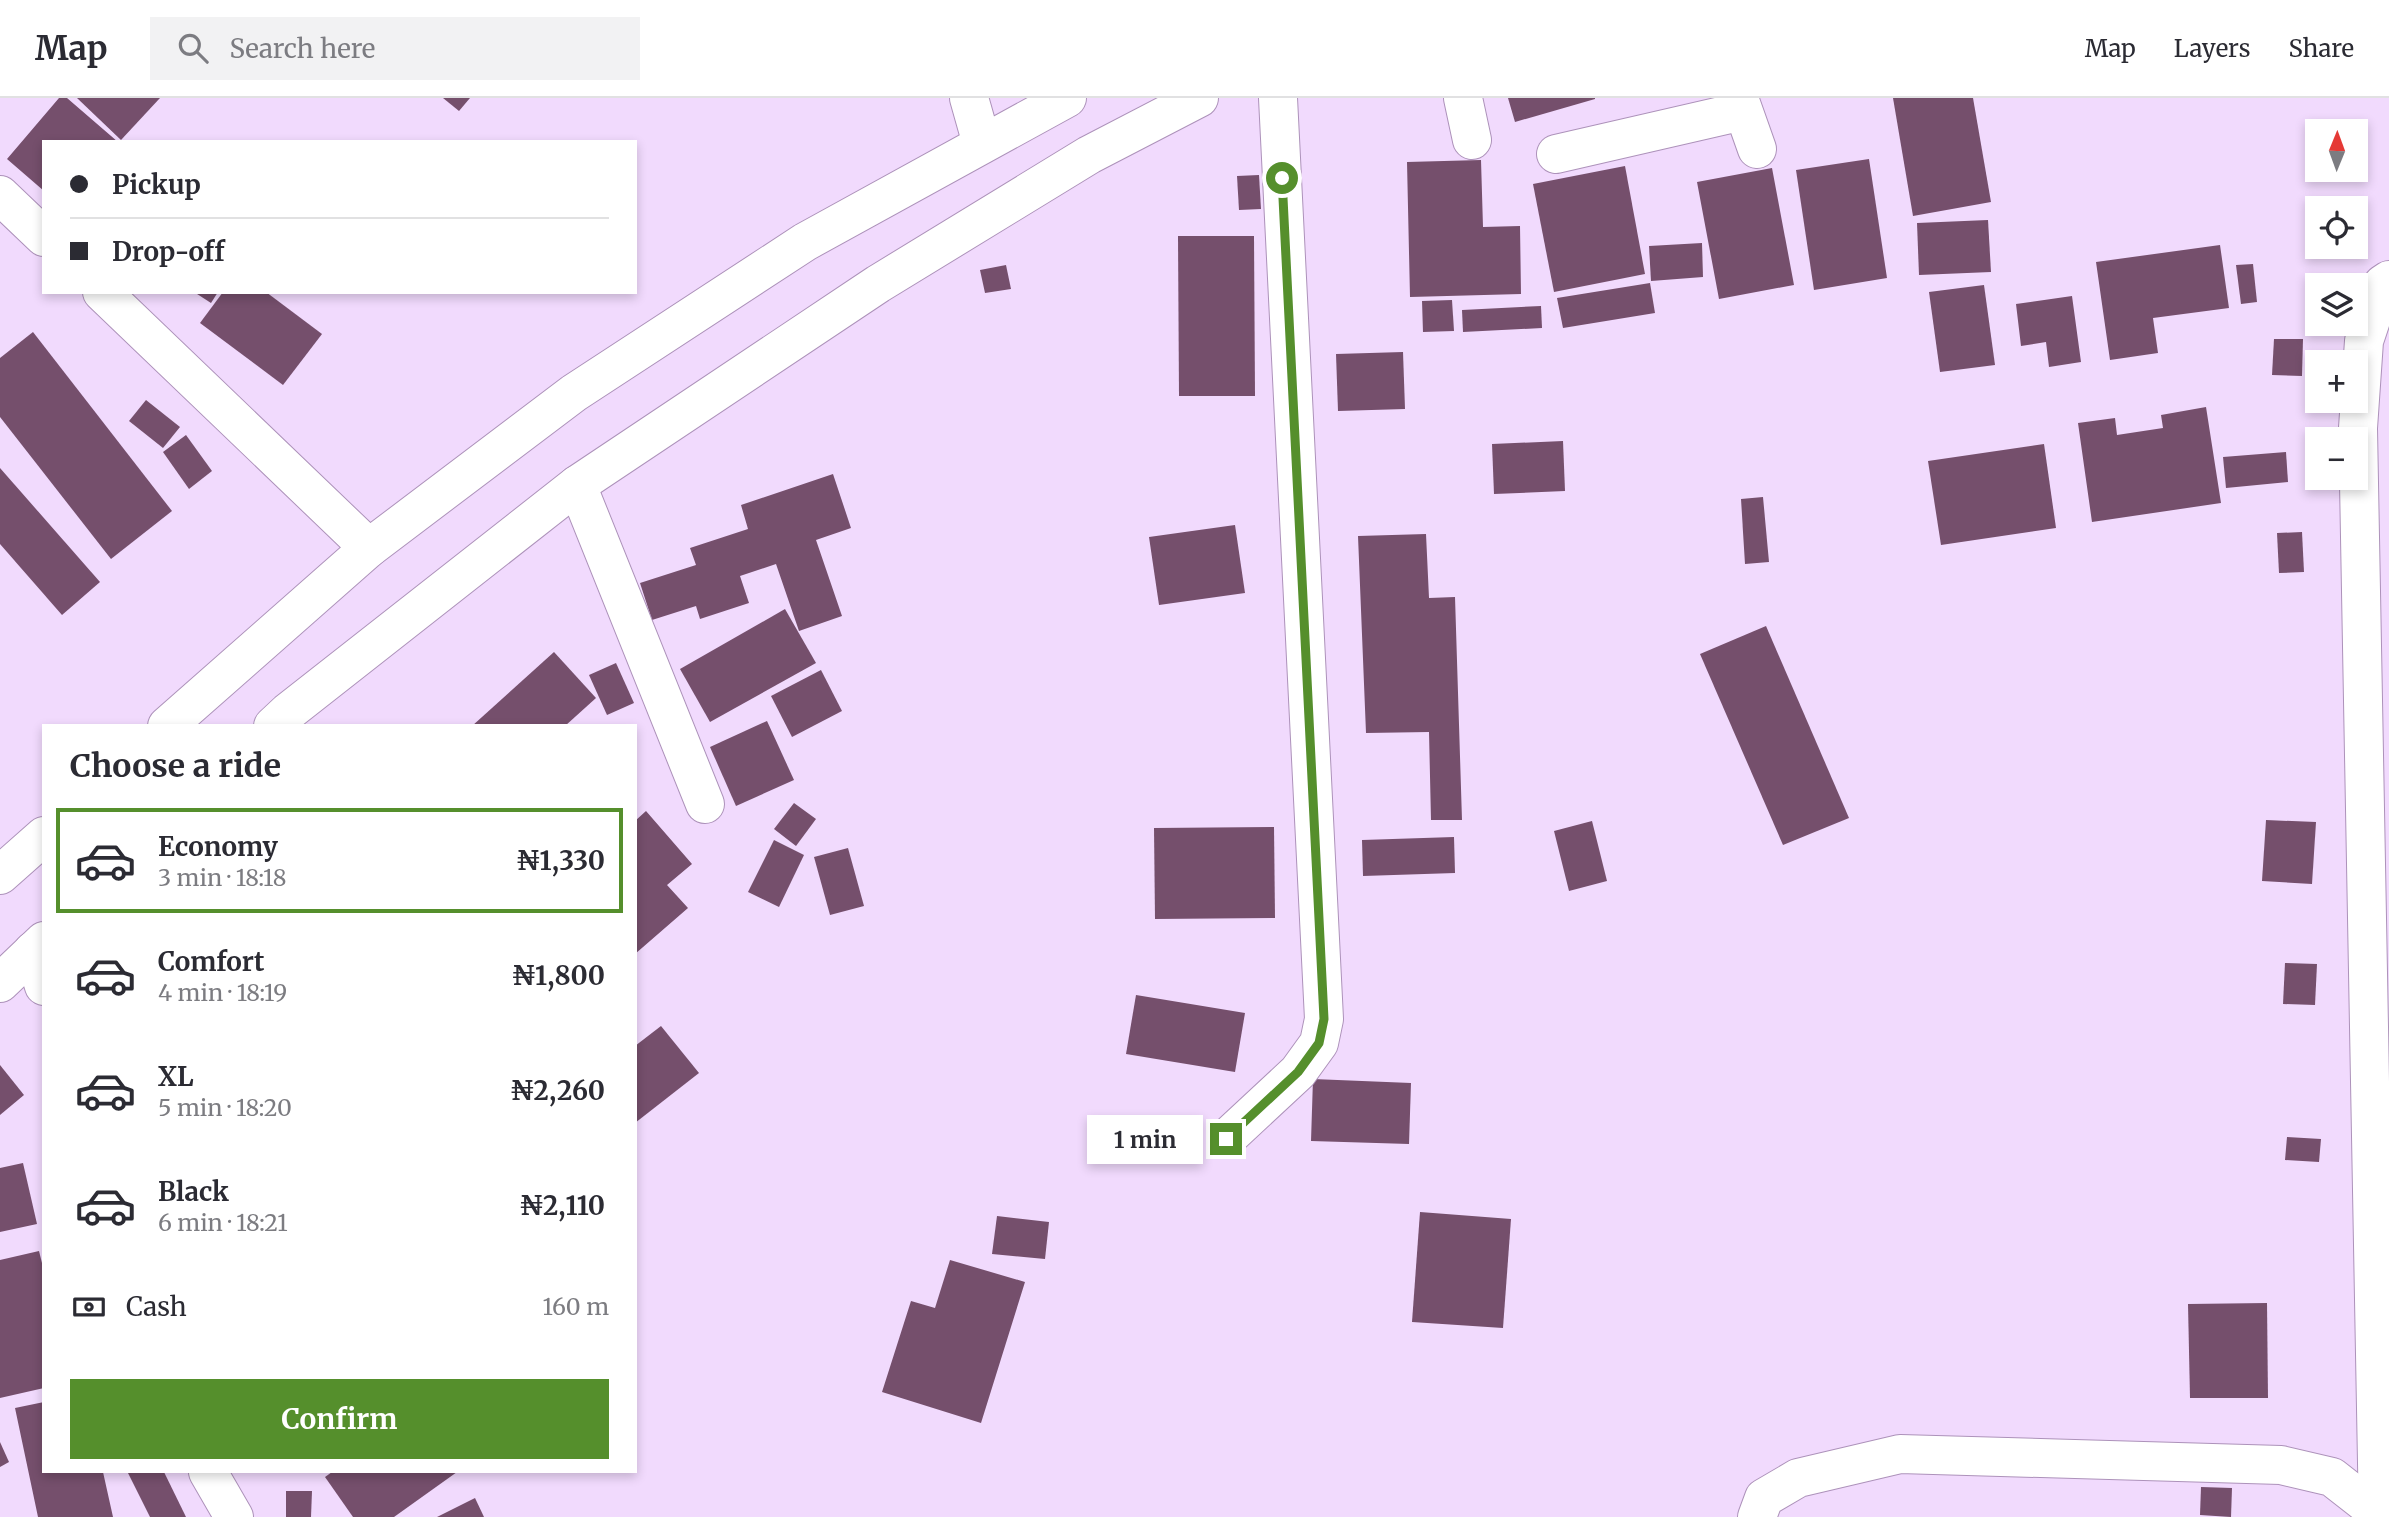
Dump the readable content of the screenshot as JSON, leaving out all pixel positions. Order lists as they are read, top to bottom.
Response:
{
  "north": "top",
  "page": {
    "header": "Map",
    "search": "Search here",
    "nav": ["Map", "Layers", "Share"],
    "map_buttons": ["+", "−"],
    "banner": ["Pickup", "Drop-off"],
    "heading": "Choose a ride",
    "list": [
      {
        "name": "Economy",
        "note": "3 min · 18:18",
        "value": "₦1,330"
      },
      {
        "name": "Comfort",
        "note": "4 min · 18:19",
        "value": "₦1,800"
      },
      {
        "name": "XL",
        "note": "5 min · 18:20",
        "value": "₦2,260"
      },
      {
        "name": "Black",
        "note": "6 min · 18:21",
        "value": "₦2,110"
      }
    ],
    "bubble": "1 min",
    "pay": ["Cash", "160 m"],
    "buttons": "Confirm"
  }
}
